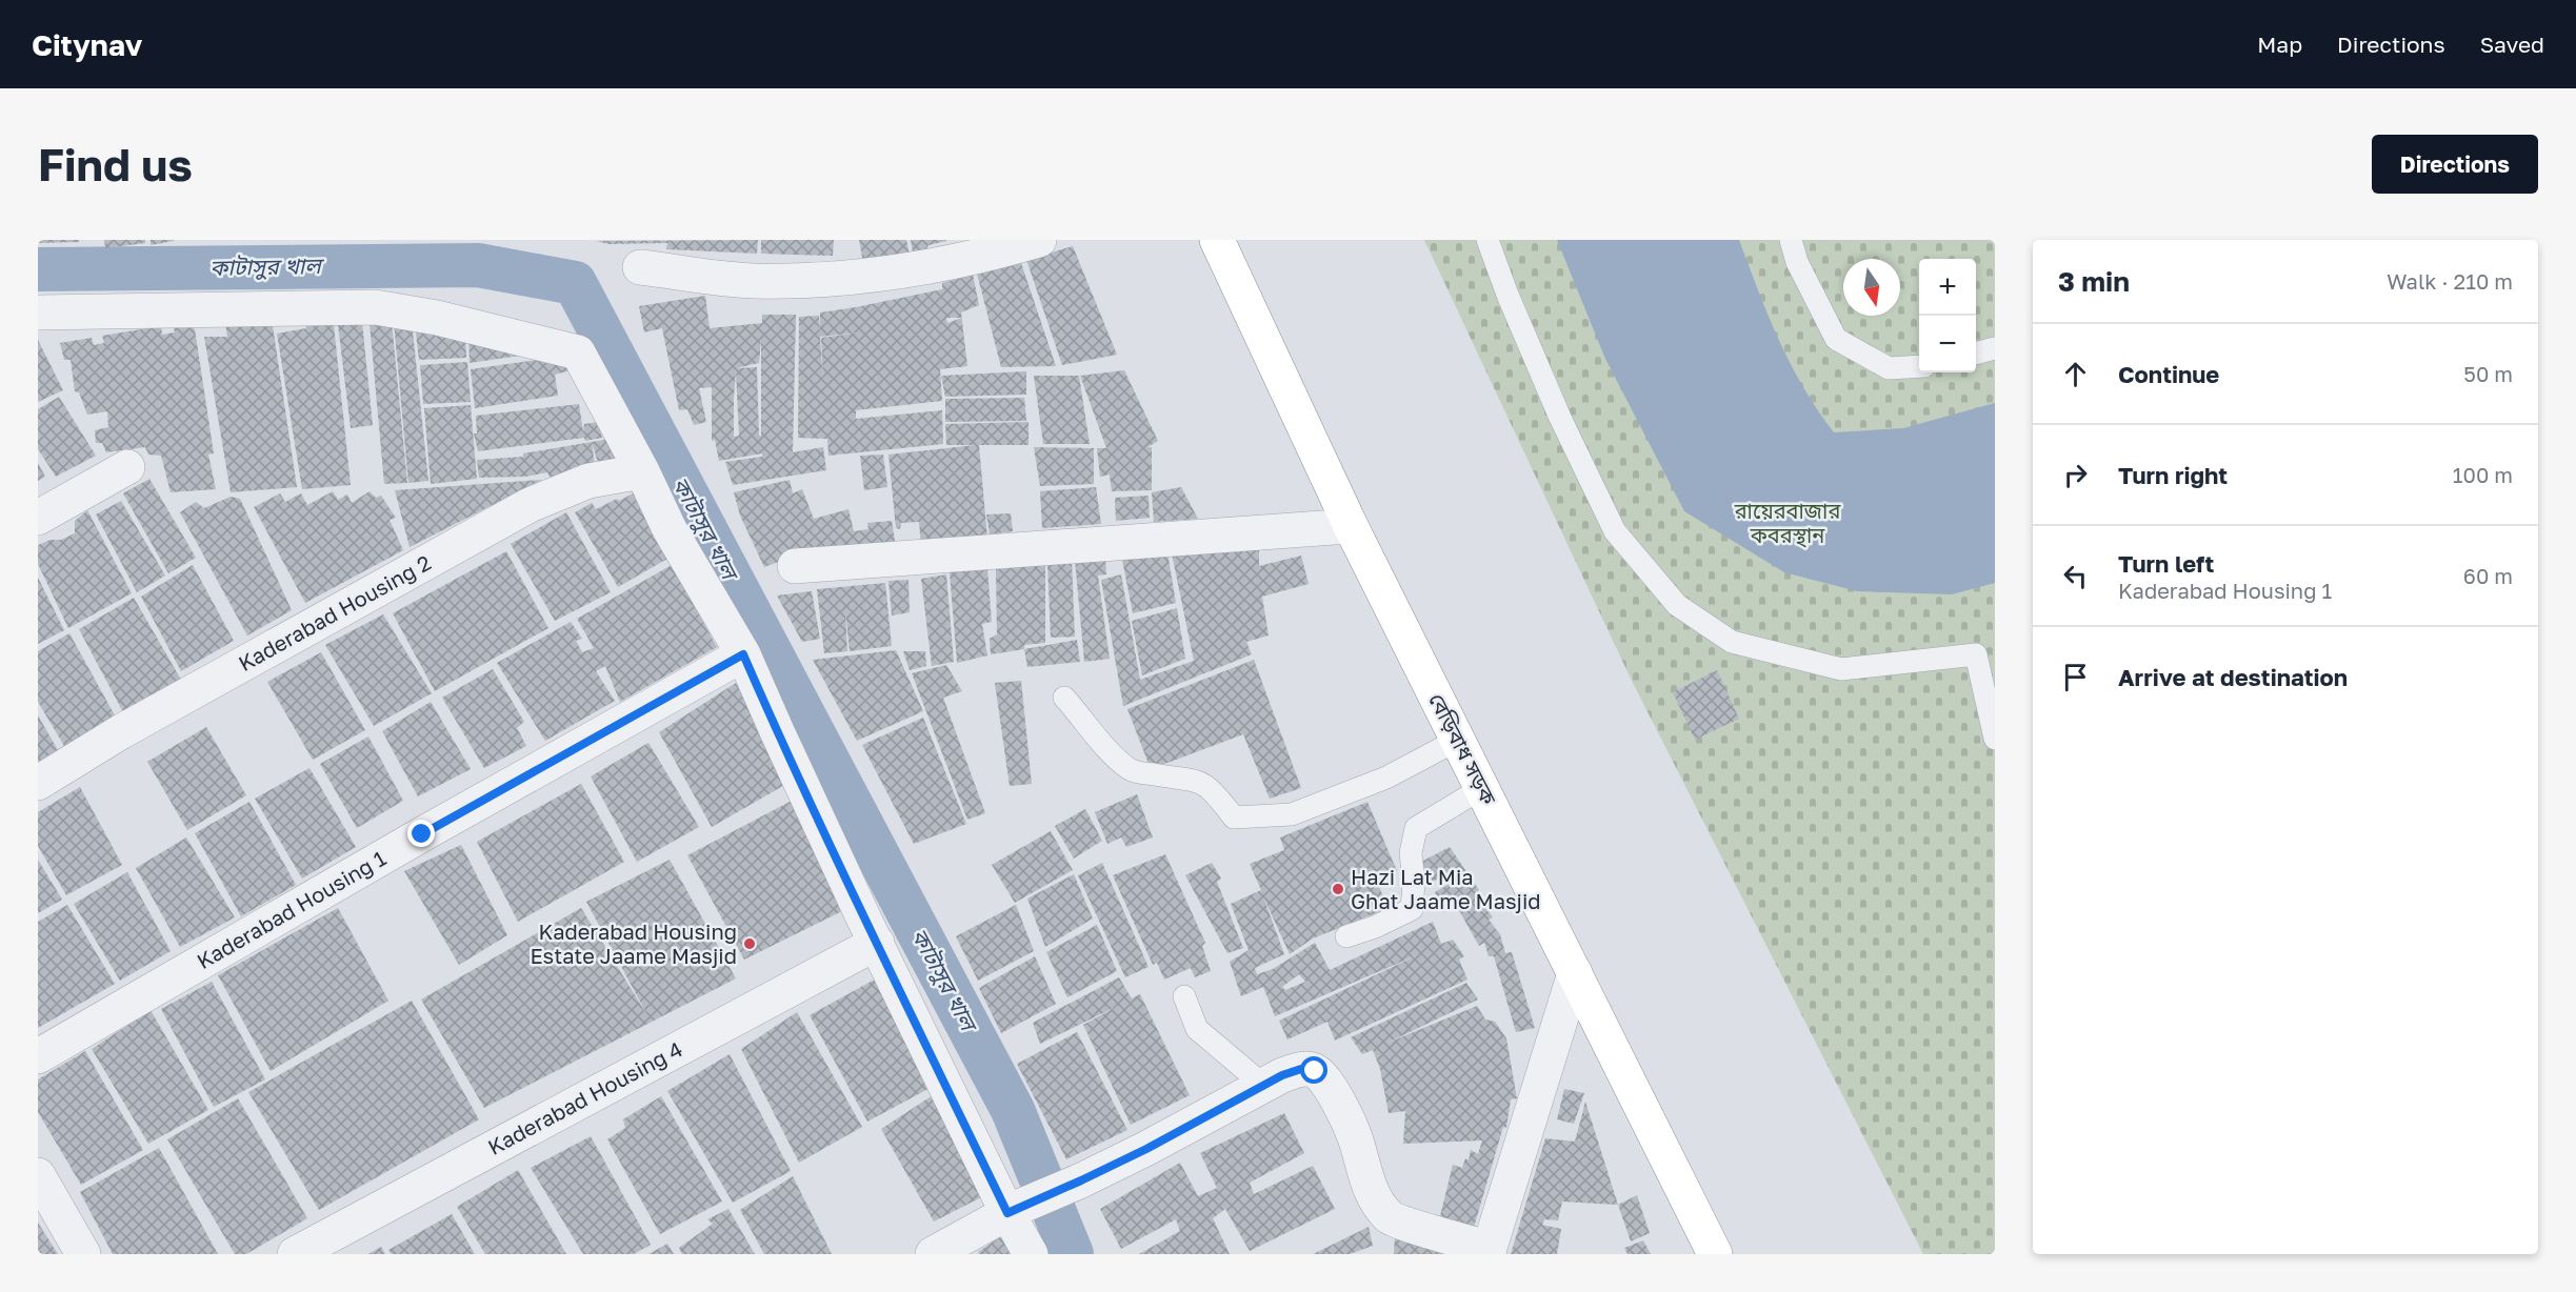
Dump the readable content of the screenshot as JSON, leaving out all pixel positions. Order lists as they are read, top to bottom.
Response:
{
  "streets": {
    "highway": ["বেড়িবাধ সড়ক"],
    "street": ["Kaderabad Housing 2", "Kaderabad Housing 1", "Kaderabad Housing 4"]
  },
  "water": ["কাটাসুর খাল"],
  "parks": ["রায়েরবাজার কবরস্থান"],
  "places": ["Hazi Lat Mia Ghat Jaame Masjid", "Kaderabad Housing Estate Jaame Masjid"],
  "north": "bottom",
  "page": {
    "header": "Citynav",
    "nav": ["Map", "Directions", "Saved"],
    "buttons": "Directions",
    "title": "Find us",
    "heading": ["3 min", "Walk · 210 m"],
    "map_buttons": ["+", "−"],
    "list": [
      ["Continue", "50 m"],
      ["Turn right", "100 m"],
      ["Turn left", "Kaderabad Housing 1", "60 m"],
      "Arrive at destination"
    ]
  }
}
